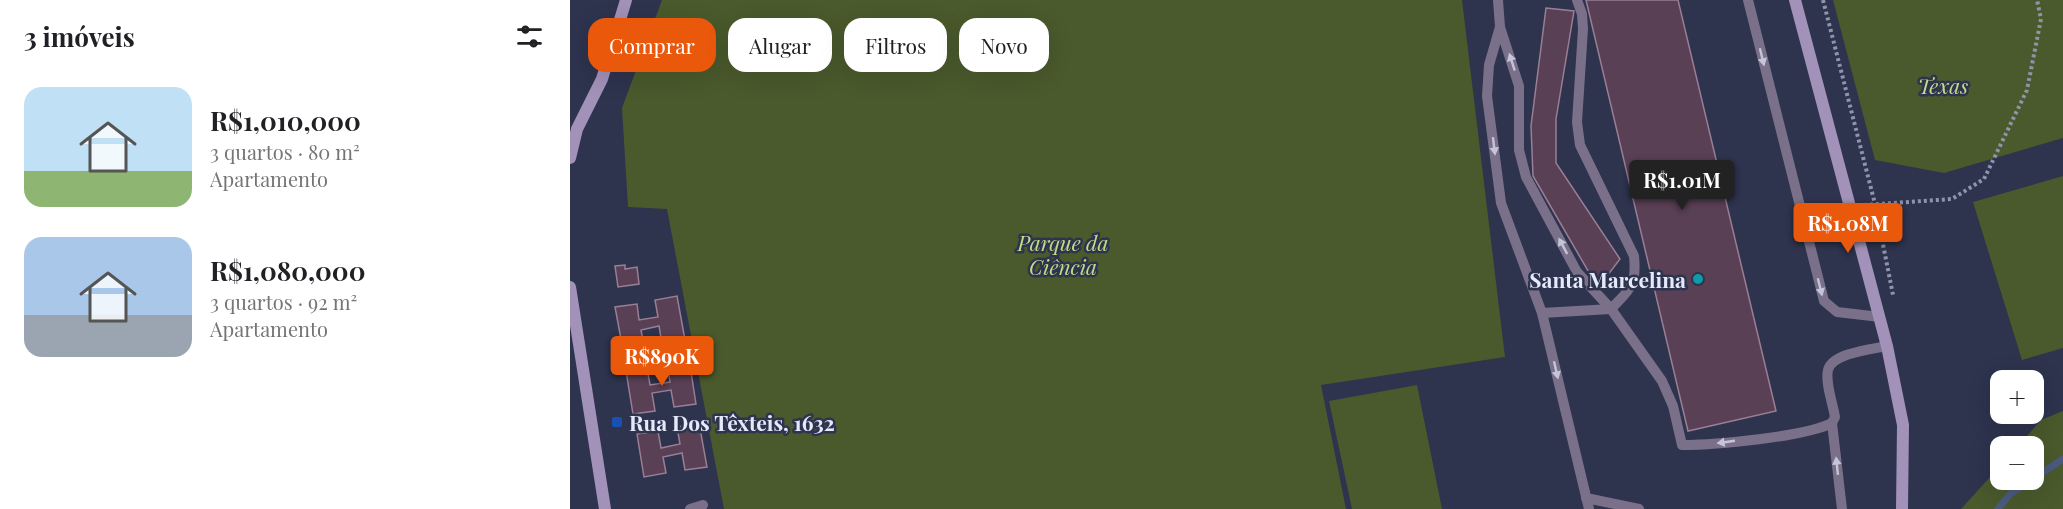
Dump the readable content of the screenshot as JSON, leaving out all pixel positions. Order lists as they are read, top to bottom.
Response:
{
  "parks": ["Texas", "Parque da Ciência"],
  "places": {
    "other": ["Santa Marcelina"],
    "transit": ["Rua Dos Têxteis, 1632"]
  },
  "page": {
    "heading": "3 imóveis",
    "chip": [
      "Comprar",
      "Alugar",
      "Filtros",
      "Novo"
    ],
    "list": [
      {
        "name": "R$1,010,000",
        "note": "3 quartos · 80 m² · Apartamento"
      },
      {
        "name": "R$1,080,000",
        "note": "3 quartos · 92 m² · Apartamento"
      }
    ],
    "price": ["R$1.01M", "R$1.08M", "R$890K"],
    "map_buttons": ["+", "−"]
  }
}
